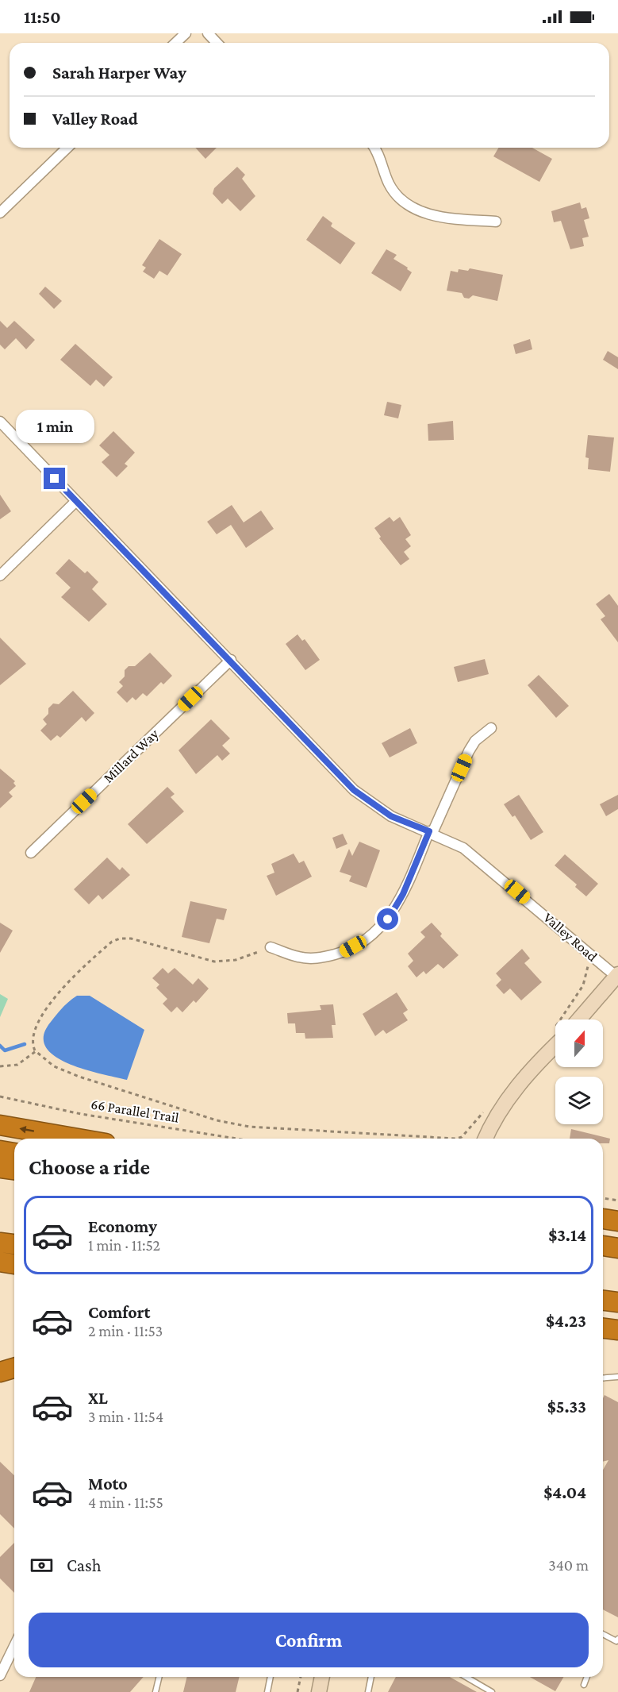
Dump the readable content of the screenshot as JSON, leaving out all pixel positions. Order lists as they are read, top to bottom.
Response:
{
  "streets": {
    "street": ["Millard Way", "Valley Road"],
    "path": ["66 Parallel Trail"]
  },
  "crossings": [
    ["Millard Way", "Valley Road"]
  ],
  "north": "top",
  "page": {
    "status": "11:50",
    "banner": ["Sarah Harper Way", "Valley Road"],
    "bubble": "1 min",
    "heading": "Choose a ride",
    "list": [
      {
        "name": "Economy",
        "note": "1 min · 11:52",
        "value": "$3.14"
      },
      {
        "name": "Comfort",
        "note": "2 min · 11:53",
        "value": "$4.23"
      },
      {
        "name": "XL",
        "note": "3 min · 11:54",
        "value": "$5.33"
      },
      {
        "name": "Moto",
        "note": "4 min · 11:55",
        "value": "$4.04"
      }
    ],
    "pay": ["Cash", "340 m"],
    "buttons": "Confirm"
  }
}
